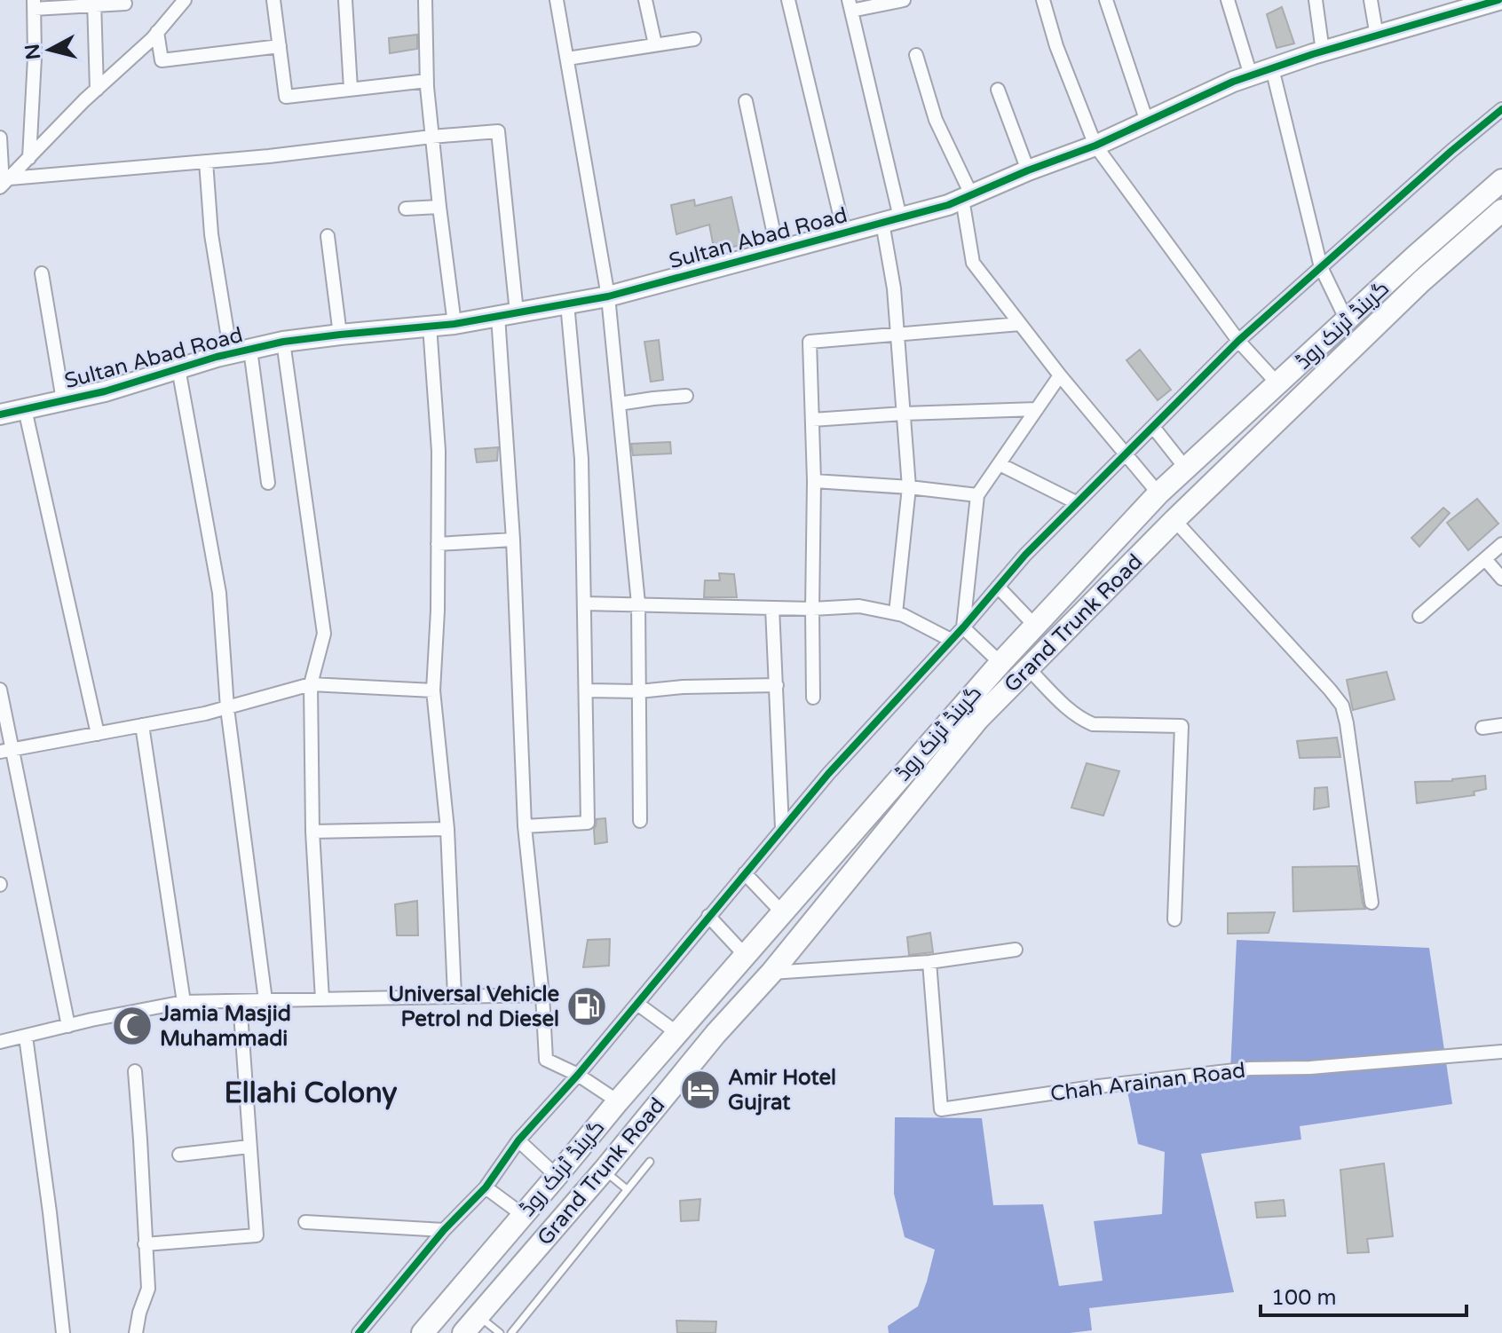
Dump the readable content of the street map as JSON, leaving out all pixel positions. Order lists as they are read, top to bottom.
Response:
{
  "streets": {
    "main road": ["گرینڈ ٹرنک روڈ", "Grand Trunk Road"],
    "street": ["Sultan Abad Road", "Chah Arainan Road"]
  },
  "districts": ["Ellahi Colony"],
  "places": {
    "fuel station": ["Universal Vehicle Petrol nd Diesel"],
    "mosque": ["Jamia Masjid Muhammadi"],
    "hotel": ["Amir Hotel Gujrat"]
  },
  "scale_bar": "100 m",
  "north": "left"
}
